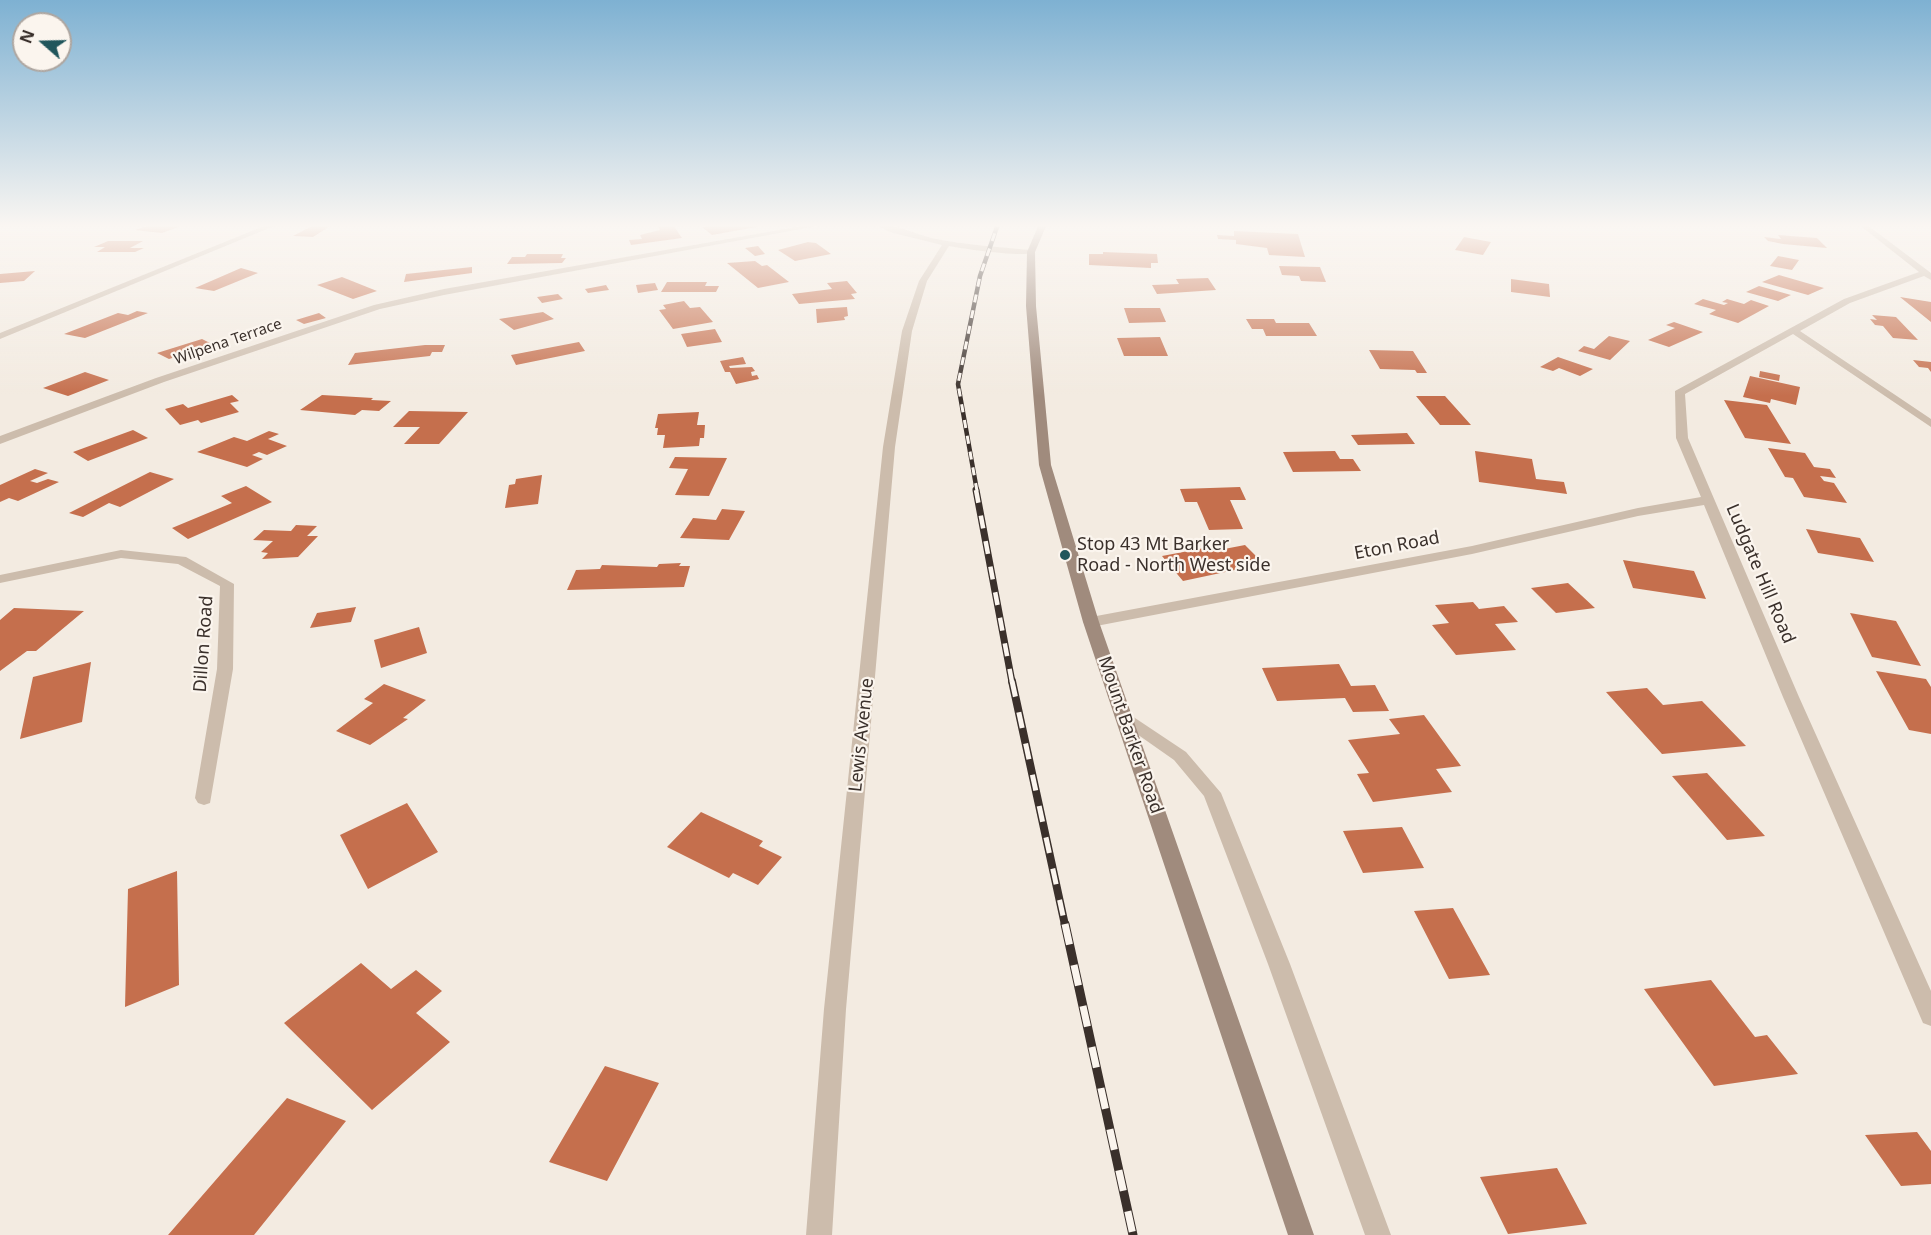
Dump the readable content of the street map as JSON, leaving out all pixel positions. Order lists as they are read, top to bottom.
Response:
{
  "streets": {
    "main road": ["Mount Barker Road"],
    "street": [
      "Wilpena Terrace",
      "Eton Road",
      "Ludgate Hill Road",
      "Dillon Road",
      "Lewis Avenue"
    ]
  },
  "crossings": [
    ["Eton Road", "Ludgate Hill Road"],
    ["Eton Road", "Mount Barker Road"]
  ],
  "places": ["Stop 43 Mt Barker Road - North West side"],
  "north": "left"
}
